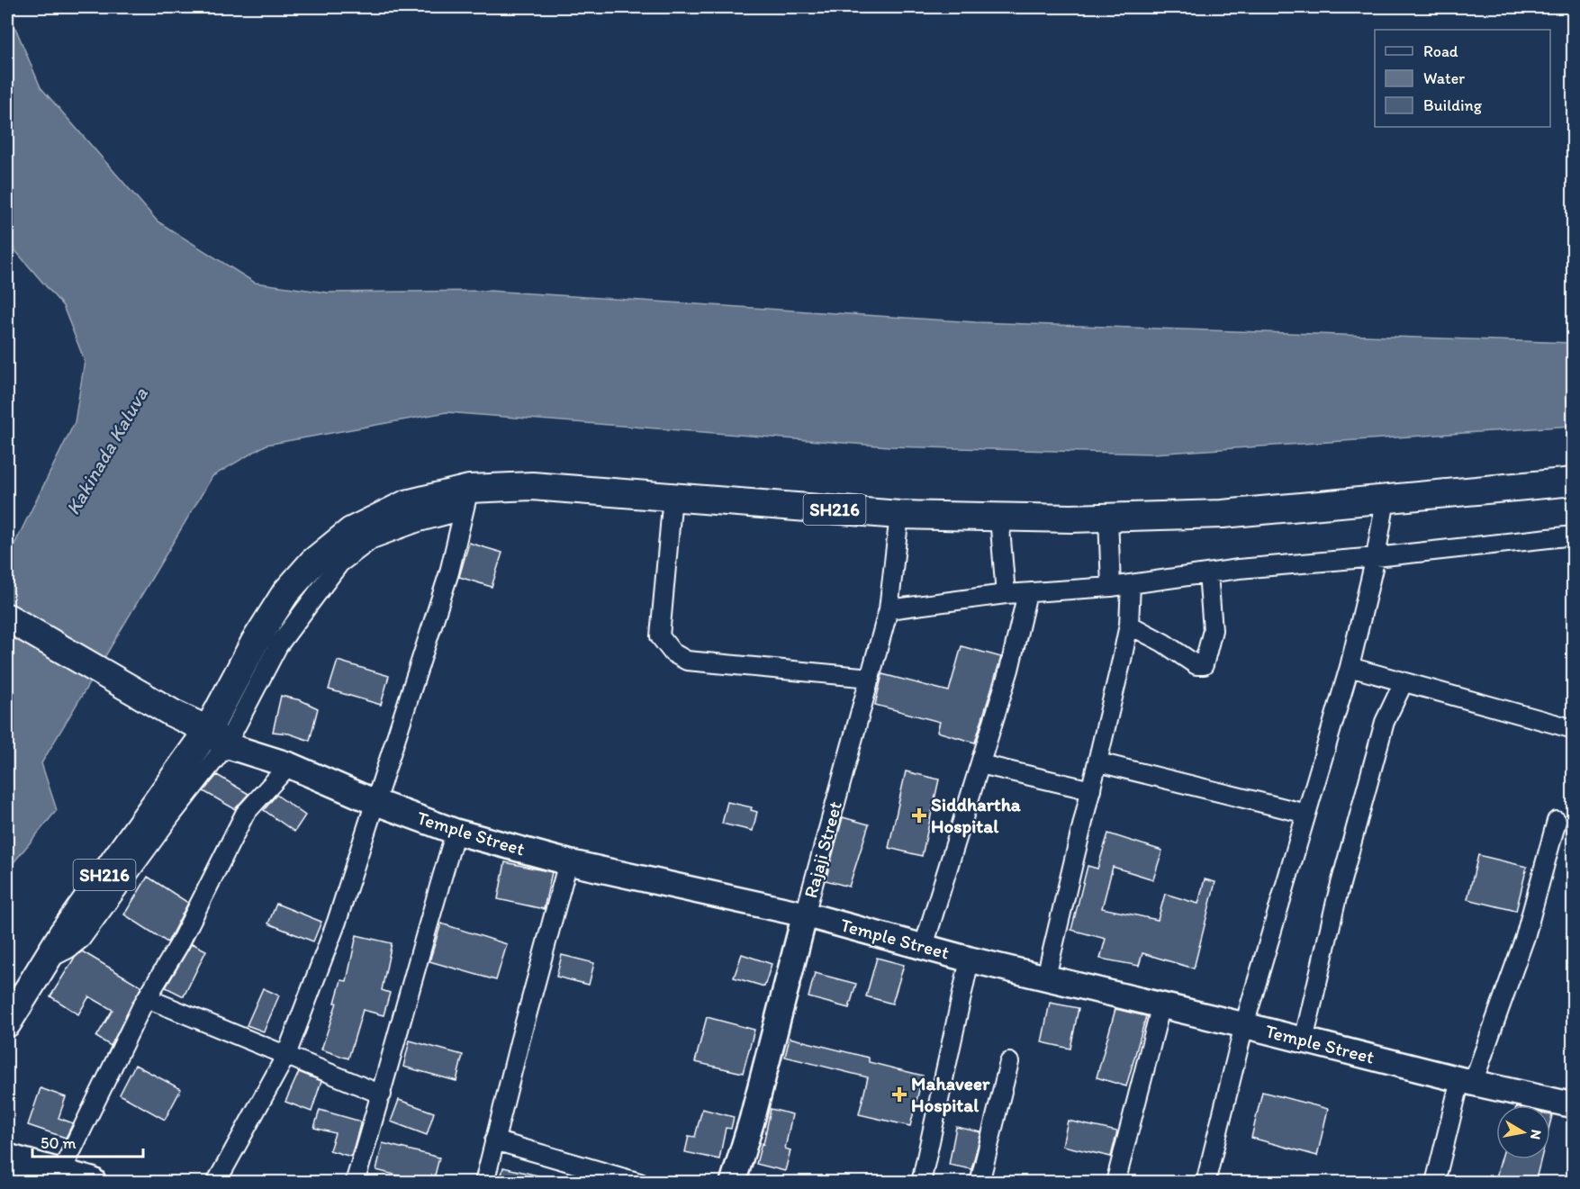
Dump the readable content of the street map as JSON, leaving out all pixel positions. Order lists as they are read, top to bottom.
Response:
{
  "streets": {
    "main road": ["SH216"],
    "street": ["Temple Street", "Rajaji Street"]
  },
  "crossings": [
    ["SH216", "Temple Street"],
    ["SH216", "Rajaji Street"],
    ["Temple Street", "Rajaji Street"]
  ],
  "water": ["Kakinada Kaluva"],
  "places": {
    "health": ["Siddhartha Hospital", "Mahaveer Hospital"]
  },
  "legend": ["Road", "Water", "Building"],
  "scale_bar": "50 m",
  "north": "right"
}
